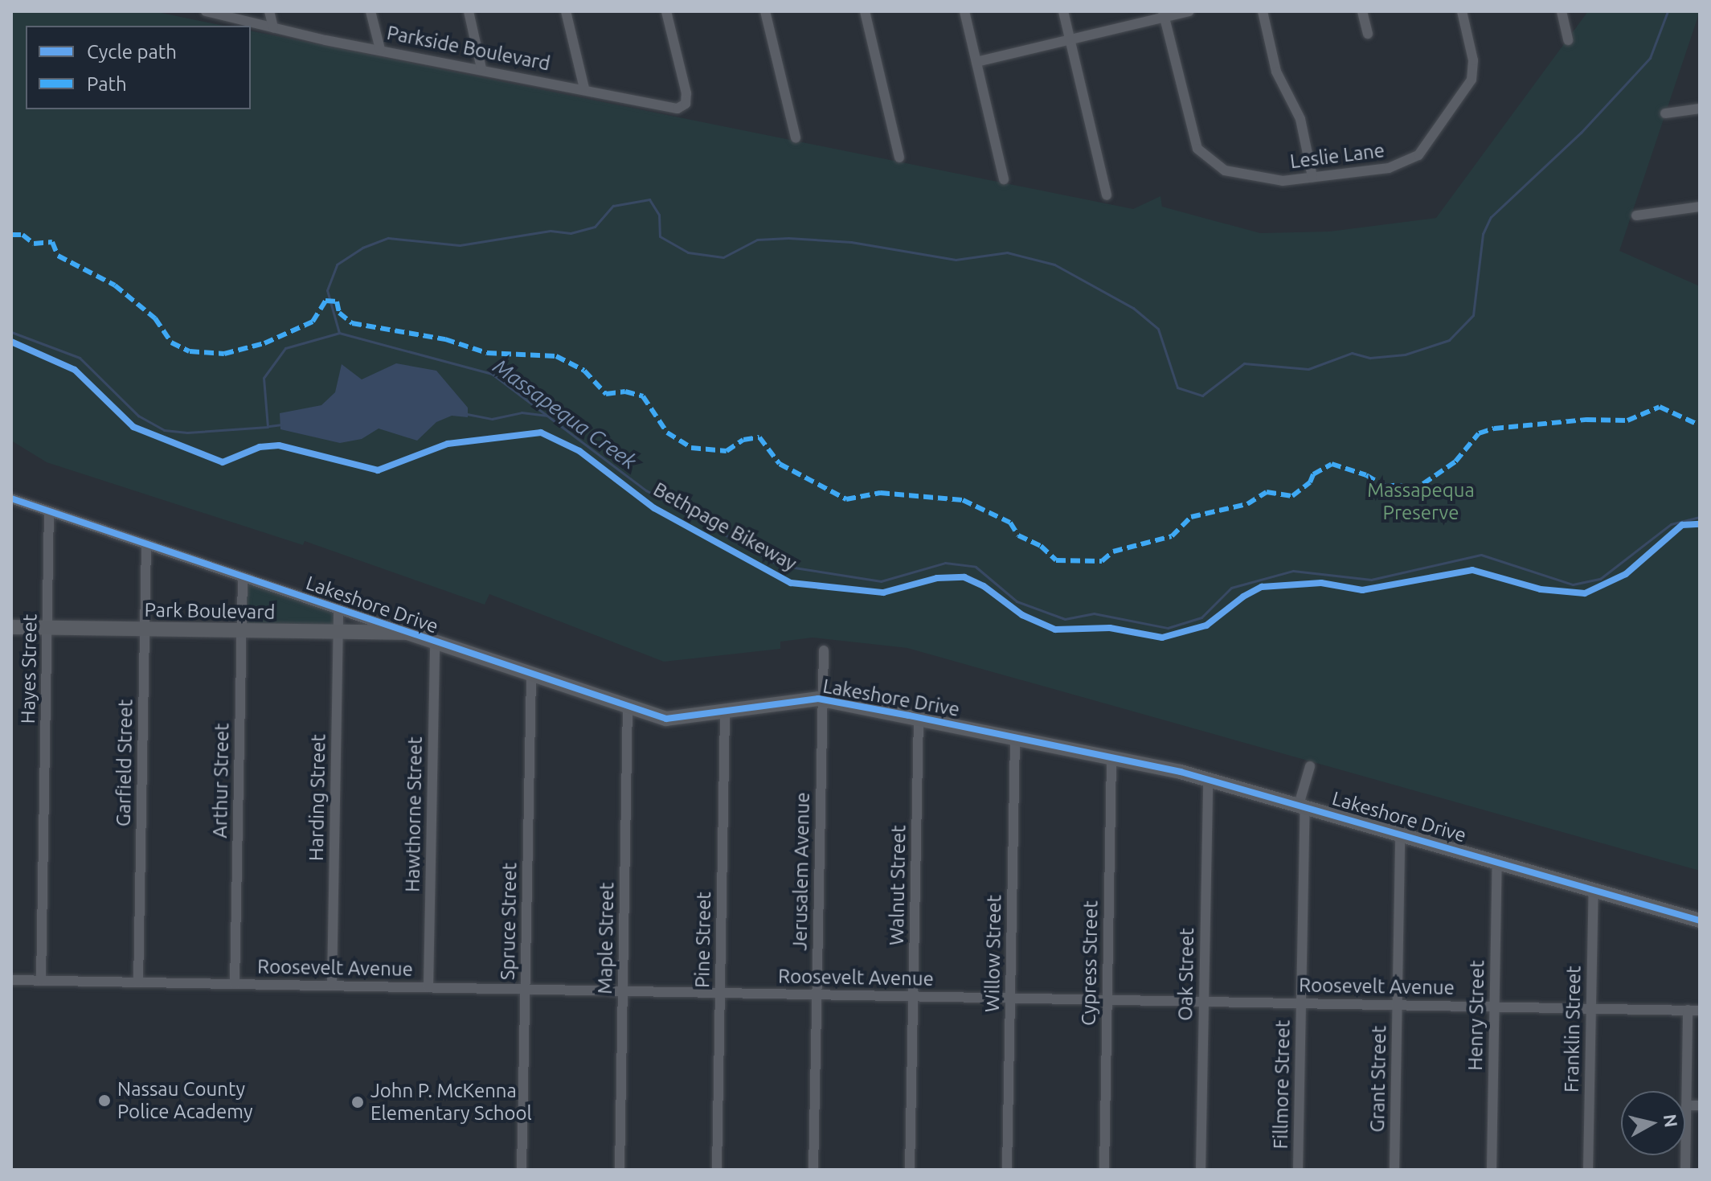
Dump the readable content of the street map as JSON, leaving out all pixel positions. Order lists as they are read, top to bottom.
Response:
{
  "streets": {
    "street": [
      "Parkside Boulevard",
      "Leslie Lane",
      "Lakeshore Drive",
      "Park Boulevard",
      "Hayes Street",
      "Garfield Street",
      "Arthur Street",
      "Harding Street",
      "Hawthorne Street",
      "Jerusalem Avenue",
      "Walnut Street",
      "Spruce Street",
      "Maple Street",
      "Pine Street",
      "Willow Street",
      "Cypress Street",
      "Roosevelt Avenue",
      "Oak Street",
      "Henry Street",
      "Franklin Street",
      "Grant Street",
      "Fillmore Street"
    ],
    "cycle path": ["Bethpage Bikeway"]
  },
  "crossings": [
    ["Lakeshore Drive", "Park Boulevard"],
    ["Lakeshore Drive", "Hayes Street"],
    ["Lakeshore Drive", "Garfield Street"],
    ["Lakeshore Drive", "Arthur Street"],
    ["Lakeshore Drive", "Harding Street"],
    ["Lakeshore Drive", "Hawthorne Street"],
    ["Lakeshore Drive", "Jerusalem Avenue"],
    ["Lakeshore Drive", "Walnut Street"],
    ["Lakeshore Drive", "Spruce Street"],
    ["Lakeshore Drive", "Maple Street"],
    ["Lakeshore Drive", "Pine Street"],
    ["Lakeshore Drive", "Willow Street"],
    ["Lakeshore Drive", "Cypress Street"],
    ["Lakeshore Drive", "Oak Street"],
    ["Lakeshore Drive", "Henry Street"],
    ["Lakeshore Drive", "Franklin Street"],
    ["Lakeshore Drive", "Grant Street"],
    ["Lakeshore Drive", "Fillmore Street"],
    ["Park Boulevard", "Hayes Street"],
    ["Park Boulevard", "Garfield Street"],
    ["Park Boulevard", "Arthur Street"],
    ["Park Boulevard", "Harding Street"],
    ["Hayes Street", "Roosevelt Avenue"],
    ["Garfield Street", "Roosevelt Avenue"],
    ["Arthur Street", "Roosevelt Avenue"],
    ["Harding Street", "Roosevelt Avenue"],
    ["Hawthorne Street", "Roosevelt Avenue"],
    ["Jerusalem Avenue", "Roosevelt Avenue"],
    ["Walnut Street", "Roosevelt Avenue"],
    ["Spruce Street", "Roosevelt Avenue"],
    ["Maple Street", "Roosevelt Avenue"],
    ["Pine Street", "Roosevelt Avenue"],
    ["Willow Street", "Roosevelt Avenue"],
    ["Cypress Street", "Roosevelt Avenue"],
    ["Roosevelt Avenue", "Oak Street"],
    ["Roosevelt Avenue", "Henry Street"],
    ["Roosevelt Avenue", "Franklin Street"],
    ["Roosevelt Avenue", "Grant Street"],
    ["Roosevelt Avenue", "Fillmore Street"]
  ],
  "water": ["Massapequa Creek"],
  "parks": ["Massapequa Preserve"],
  "places": ["Nassau County Police Academy", "John P. McKenna Elementary School"],
  "legend": ["Cycle path", "Path"],
  "north": "right"
}
